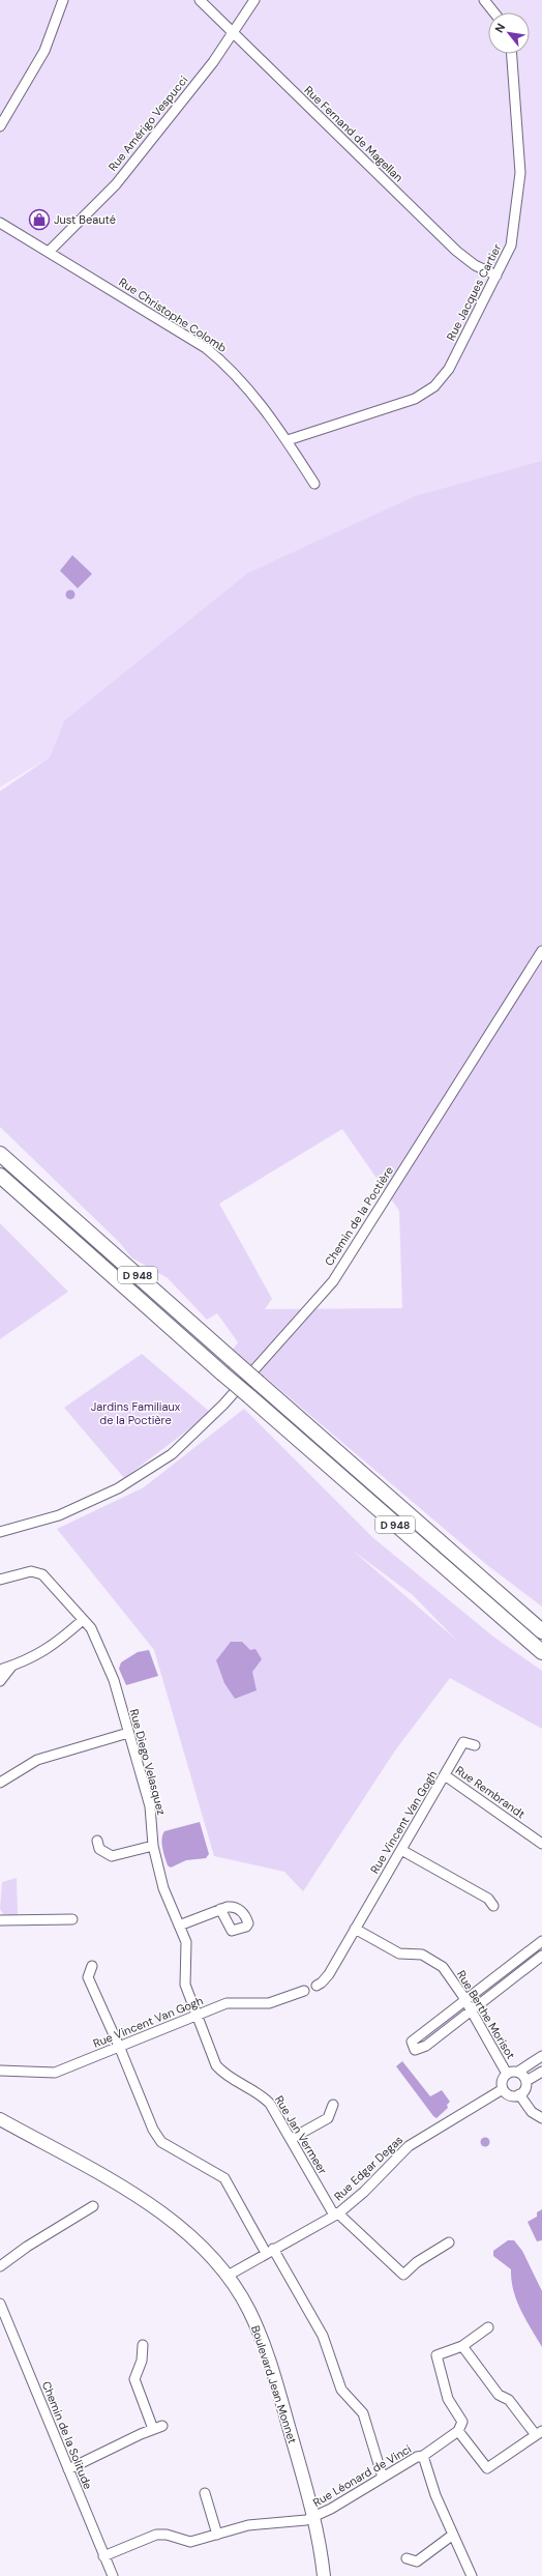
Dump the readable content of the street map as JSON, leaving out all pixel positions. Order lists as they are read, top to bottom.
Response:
{
  "streets": {
    "highway": ["D 948"],
    "main road": ["Boulevard Jean Monnet"],
    "street": [
      "Rue Amérigo Vespucci",
      "Rue Fernand de Magellan",
      "Rue Jacques Cartier",
      "Rue Christophe Colomb",
      "Chemin de la Poctière",
      "Rue Diego Velasquez",
      "Rue Rembrandt",
      "Rue Vincent Van Gogh",
      "Rue Berthe Morisot",
      "Rue Jan Vermeer",
      "Rue Edgar Degas",
      "Chemin de la Solitude",
      "Rue Léonard de Vinci"
    ]
  },
  "crossings": [
    ["Rue Amérigo Vespucci", "Rue Fernand de Magellan"],
    ["Rue Amérigo Vespucci", "Rue Christophe Colomb"],
    ["Rue Fernand de Magellan", "Rue Jacques Cartier"],
    ["Rue Jacques Cartier", "Rue Christophe Colomb"],
    ["Rue Diego Velasquez", "Rue Vincent Van Gogh"],
    ["Rue Diego Velasquez", "Rue Jan Vermeer"],
    ["Rue Rembrandt", "Rue Vincent Van Gogh"],
    ["Rue Vincent Van Gogh", "Rue Berthe Morisot"],
    ["Rue Vincent Van Gogh", "Rue Jan Vermeer"],
    ["Rue Berthe Morisot", "Rue Edgar Degas"],
    ["Rue Jan Vermeer", "Rue Edgar Degas"],
    ["Rue Edgar Degas", "Boulevard Jean Monnet"],
    ["Boulevard Jean Monnet", "Rue Léonard de Vinci"]
  ],
  "parks": ["Jardins Familiaux de la Poctière"],
  "places": {
    "shop": ["Just Beauté"]
  },
  "north": "top left"
}
